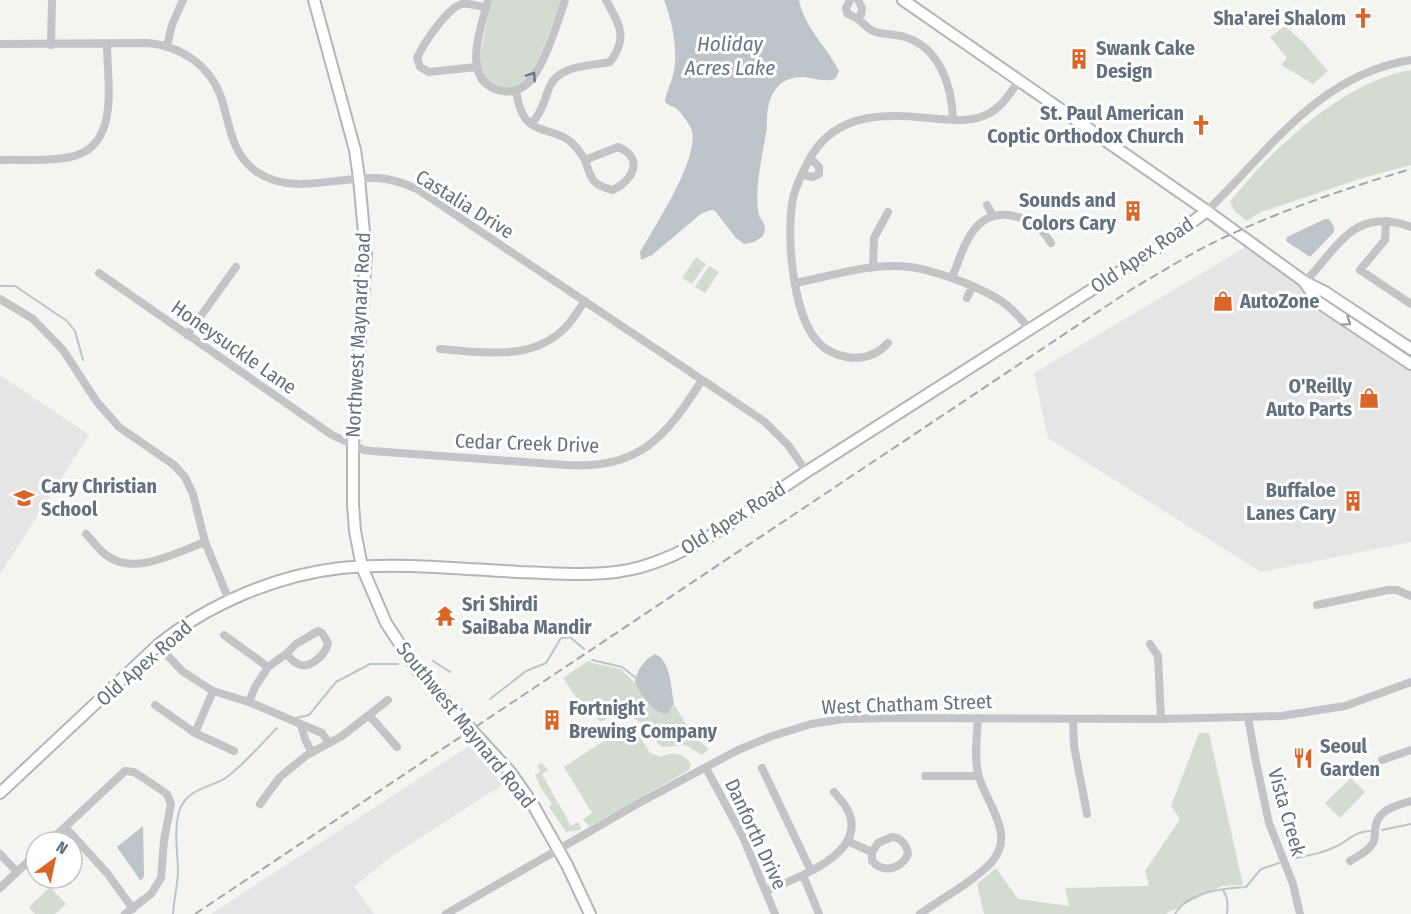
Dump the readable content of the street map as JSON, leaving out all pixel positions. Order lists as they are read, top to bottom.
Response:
{
  "streets": {
    "main road": ["Old Apex Road", "Northwest Maynard Road", "Southwest Maynard Road"],
    "street": [
      "Castalia Drive",
      "Honeysuckle Lane",
      "Cedar Creek Drive",
      "West Chatham Street",
      "Vista Creek",
      "Danforth Drive"
    ]
  },
  "crossings": [
    ["Castalia Drive", "Old Apex Road"],
    ["Castalia Drive", "Northwest Maynard Road"],
    ["Castalia Drive", "Cedar Creek Drive"],
    ["Old Apex Road", "Northwest Maynard Road"],
    ["Old Apex Road", "Southwest Maynard Road"],
    ["Northwest Maynard Road", "Honeysuckle Lane"],
    ["Northwest Maynard Road", "Cedar Creek Drive"],
    ["Northwest Maynard Road", "Southwest Maynard Road"],
    ["Honeysuckle Lane", "Cedar Creek Drive"],
    ["West Chatham Street", "Southwest Maynard Road"],
    ["West Chatham Street", "Vista Creek"],
    ["West Chatham Street", "Danforth Drive"]
  ],
  "water": ["Holiday Acres Lake"],
  "places": {
    "church": ["Sha'arei Shalom", "St. Paul American Coptic Orthodox Church"],
    "building": [
      "Swank Cake Design",
      "Sounds and Colors Cary",
      "Buffaloe Lanes Cary",
      "Fortnight Brewing Company"
    ],
    "shop": ["AutoZone", "O'Reilly Auto Parts"],
    "school or university": ["Cary Christian School"],
    "temple": ["Sri Shirdi SaiBaba Mandir"],
    "restaurant": ["Seoul Garden"]
  },
  "north": "top right"
}
